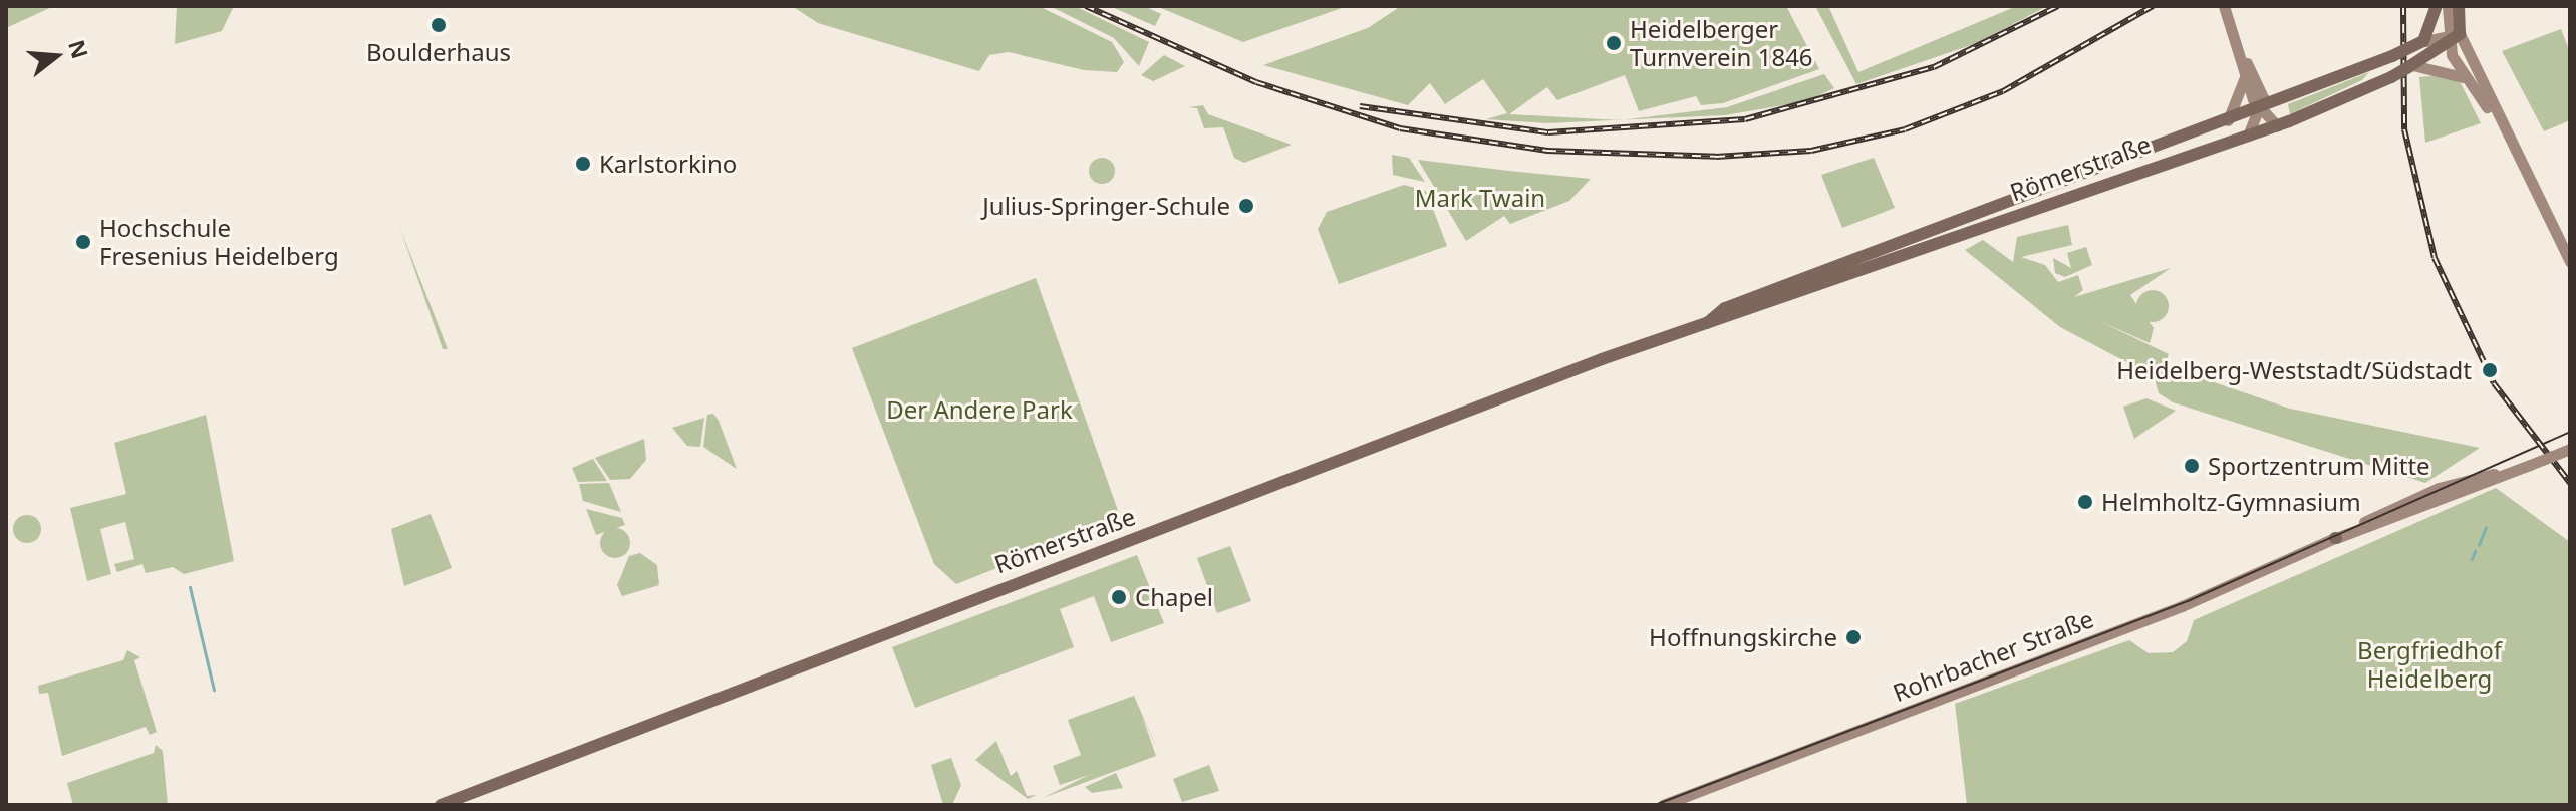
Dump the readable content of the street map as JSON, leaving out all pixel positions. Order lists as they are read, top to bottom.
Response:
{
  "streets": {
    "main road": ["Römerstraße", "Rohrbacher Straße"]
  },
  "parks": ["Mark Twain", "Der Andere Park", "Bergfriedhof Heidelberg"],
  "places": [
    "Boulderhaus",
    "Heidelberger Turnverein 1846",
    "Karlstorkino",
    "Julius-Springer-Schule",
    "Hochschule Fresenius Heidelberg",
    "Heidelberg-Weststadt/Südstadt",
    "Sportzentrum Mitte",
    "Helmholtz-Gymnasium",
    "Chapel",
    "Hoffnungskirche"
  ],
  "north": "right"
}
